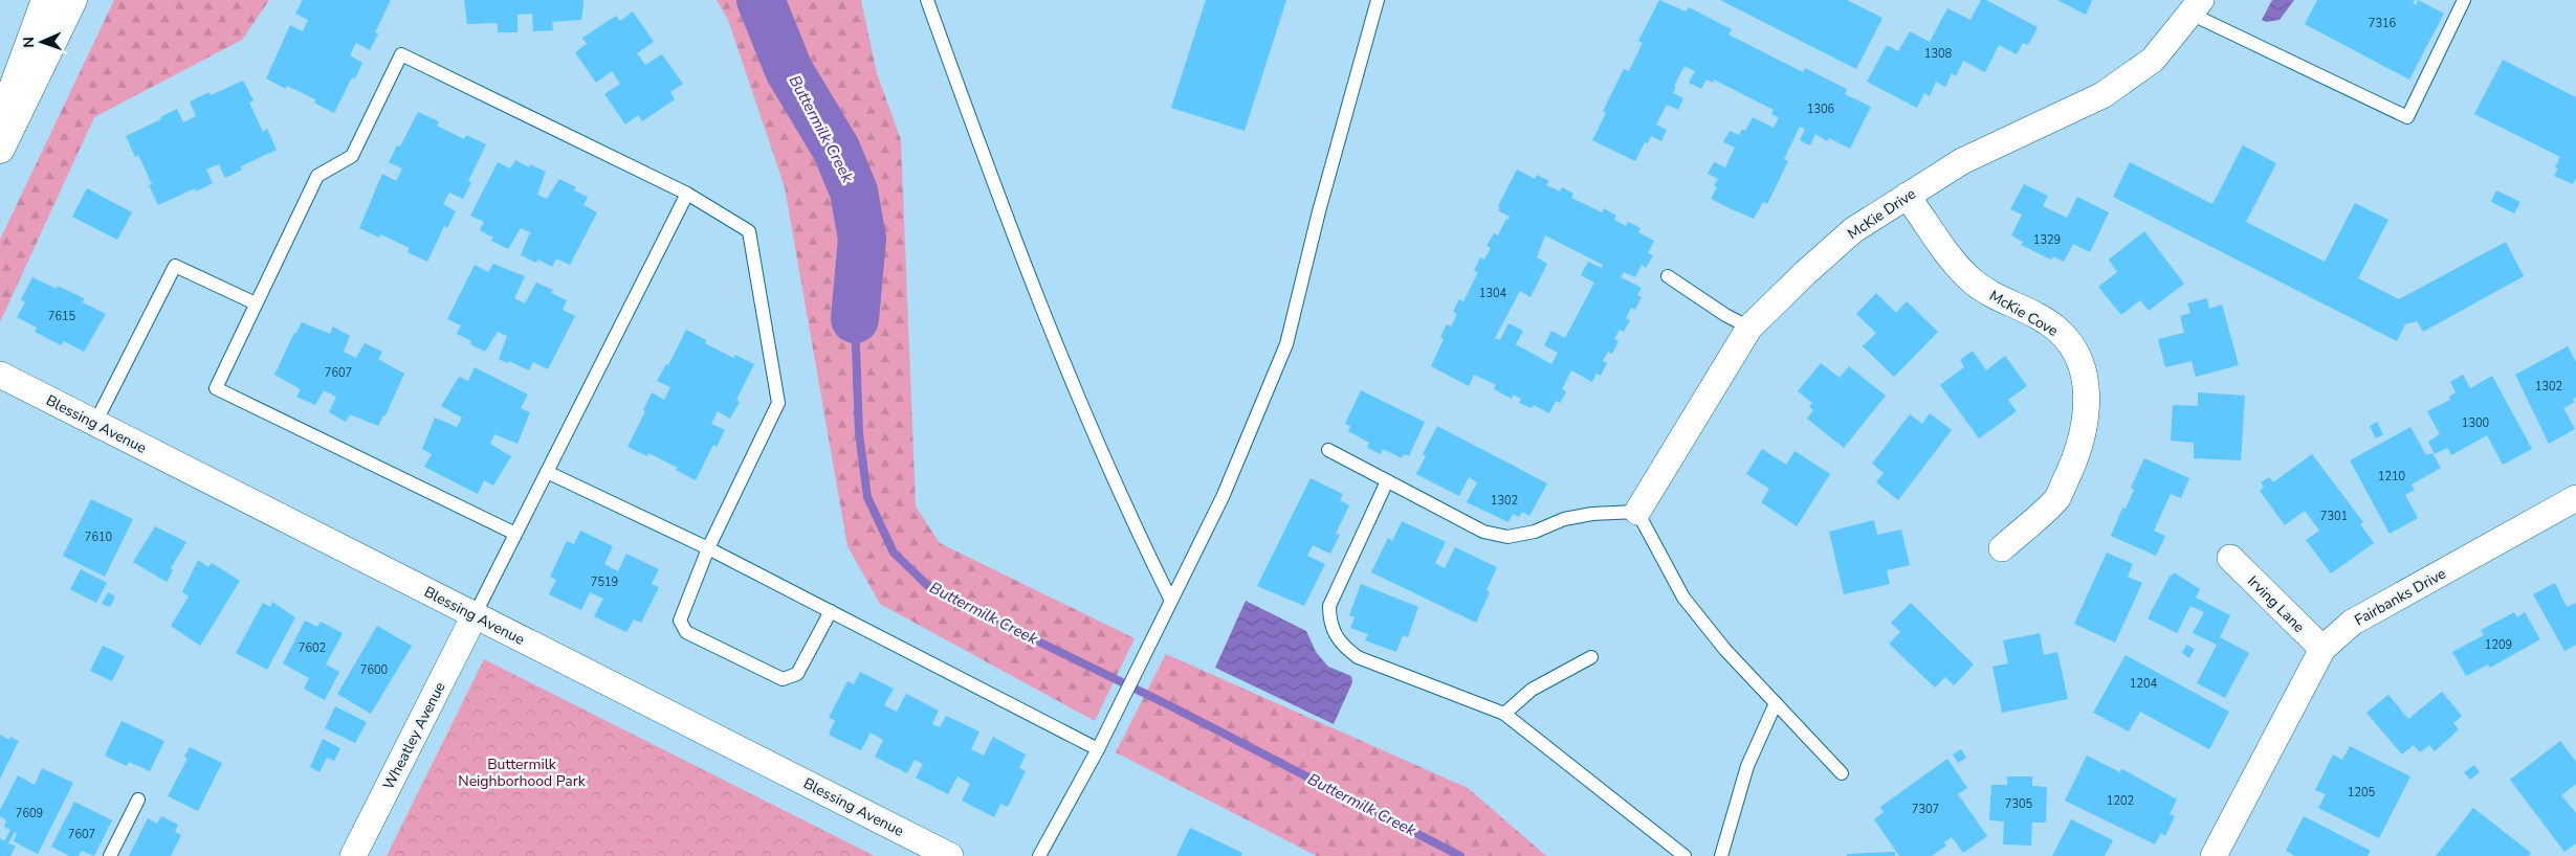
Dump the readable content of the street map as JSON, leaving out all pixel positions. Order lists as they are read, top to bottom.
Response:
{
  "streets": {
    "street": [
      "McKie Drive",
      "McKie Cove",
      "Blessing Avenue",
      "Fairbanks Drive",
      "Irving Lane",
      "Wheatley Avenue"
    ]
  },
  "crossings": [
    ["McKie Drive", "McKie Cove"],
    ["Blessing Avenue", "Wheatley Avenue"],
    ["Fairbanks Drive", "Irving Lane"]
  ],
  "water": ["Buttermilk Creek"],
  "parks": ["Buttermilk Neighborhood Park"],
  "house_numbers": [
    "7316",
    "1308",
    "1306",
    "1329",
    "1304",
    "7615",
    "7607",
    "1302",
    "1300",
    "1210",
    "1302",
    "7301",
    "7610",
    "7519",
    "1209",
    "7602",
    "7600",
    "1204",
    "1205",
    "1202",
    "7305",
    "7307",
    "7609",
    "7607"
  ],
  "north": "left"
}
